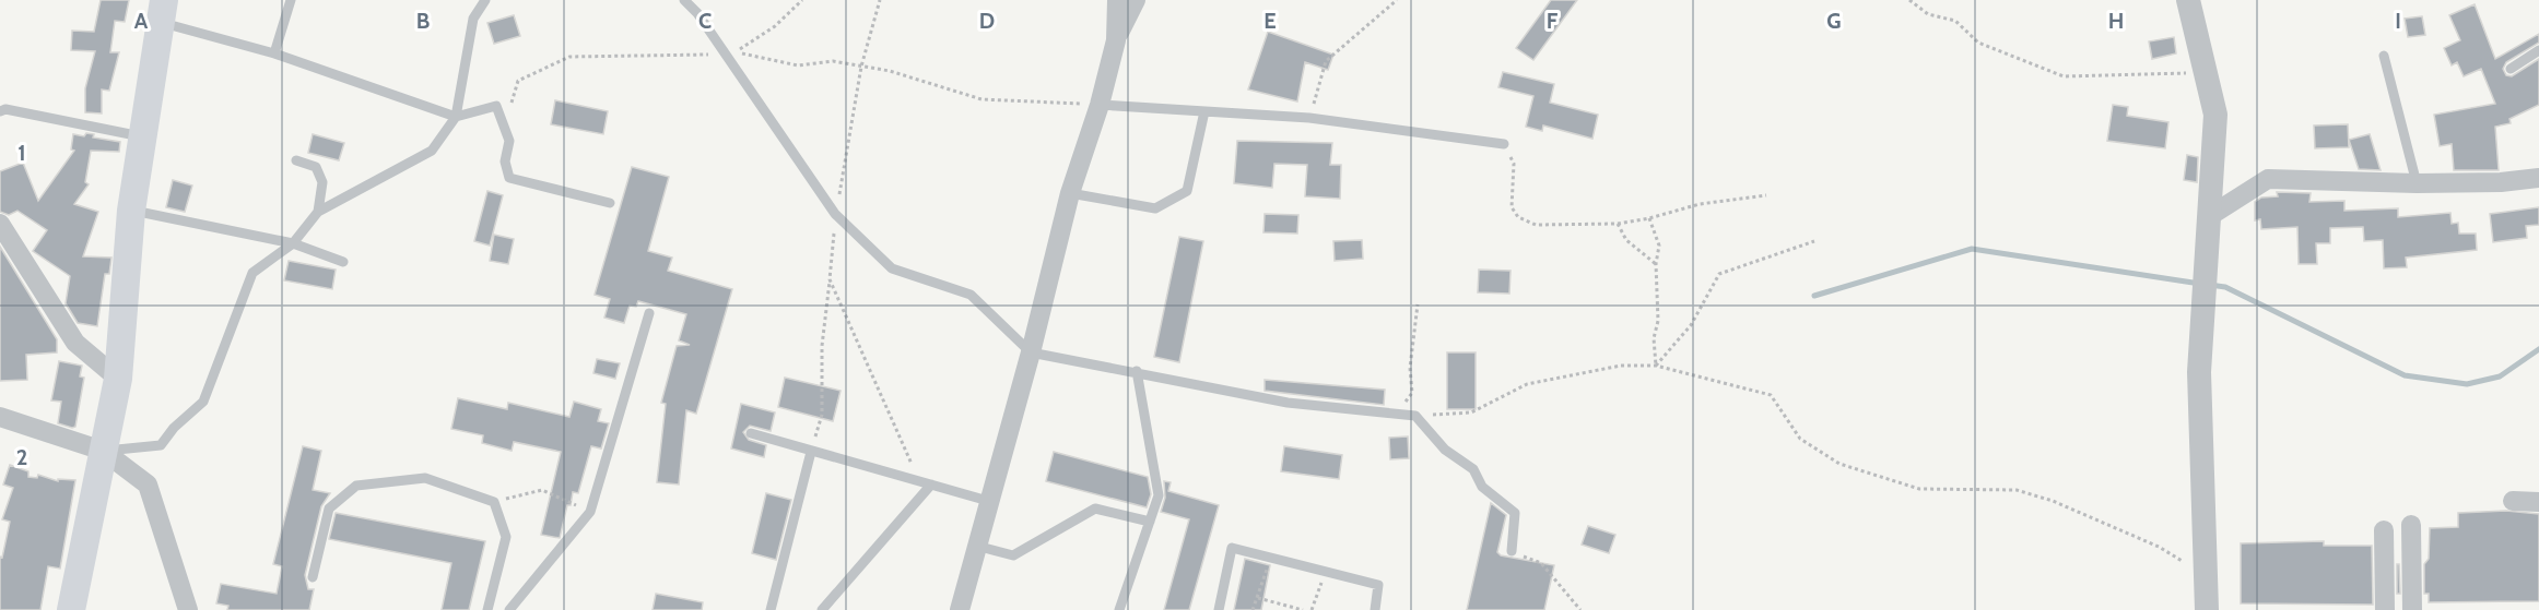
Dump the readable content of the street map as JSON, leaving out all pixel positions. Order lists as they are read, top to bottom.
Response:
{
  "grid": {
    "columns": [
      "A",
      "B",
      "C",
      "D",
      "E",
      "F",
      "G",
      "H",
      "I"
    ],
    "rows": ["1", "2"]
  }
}
